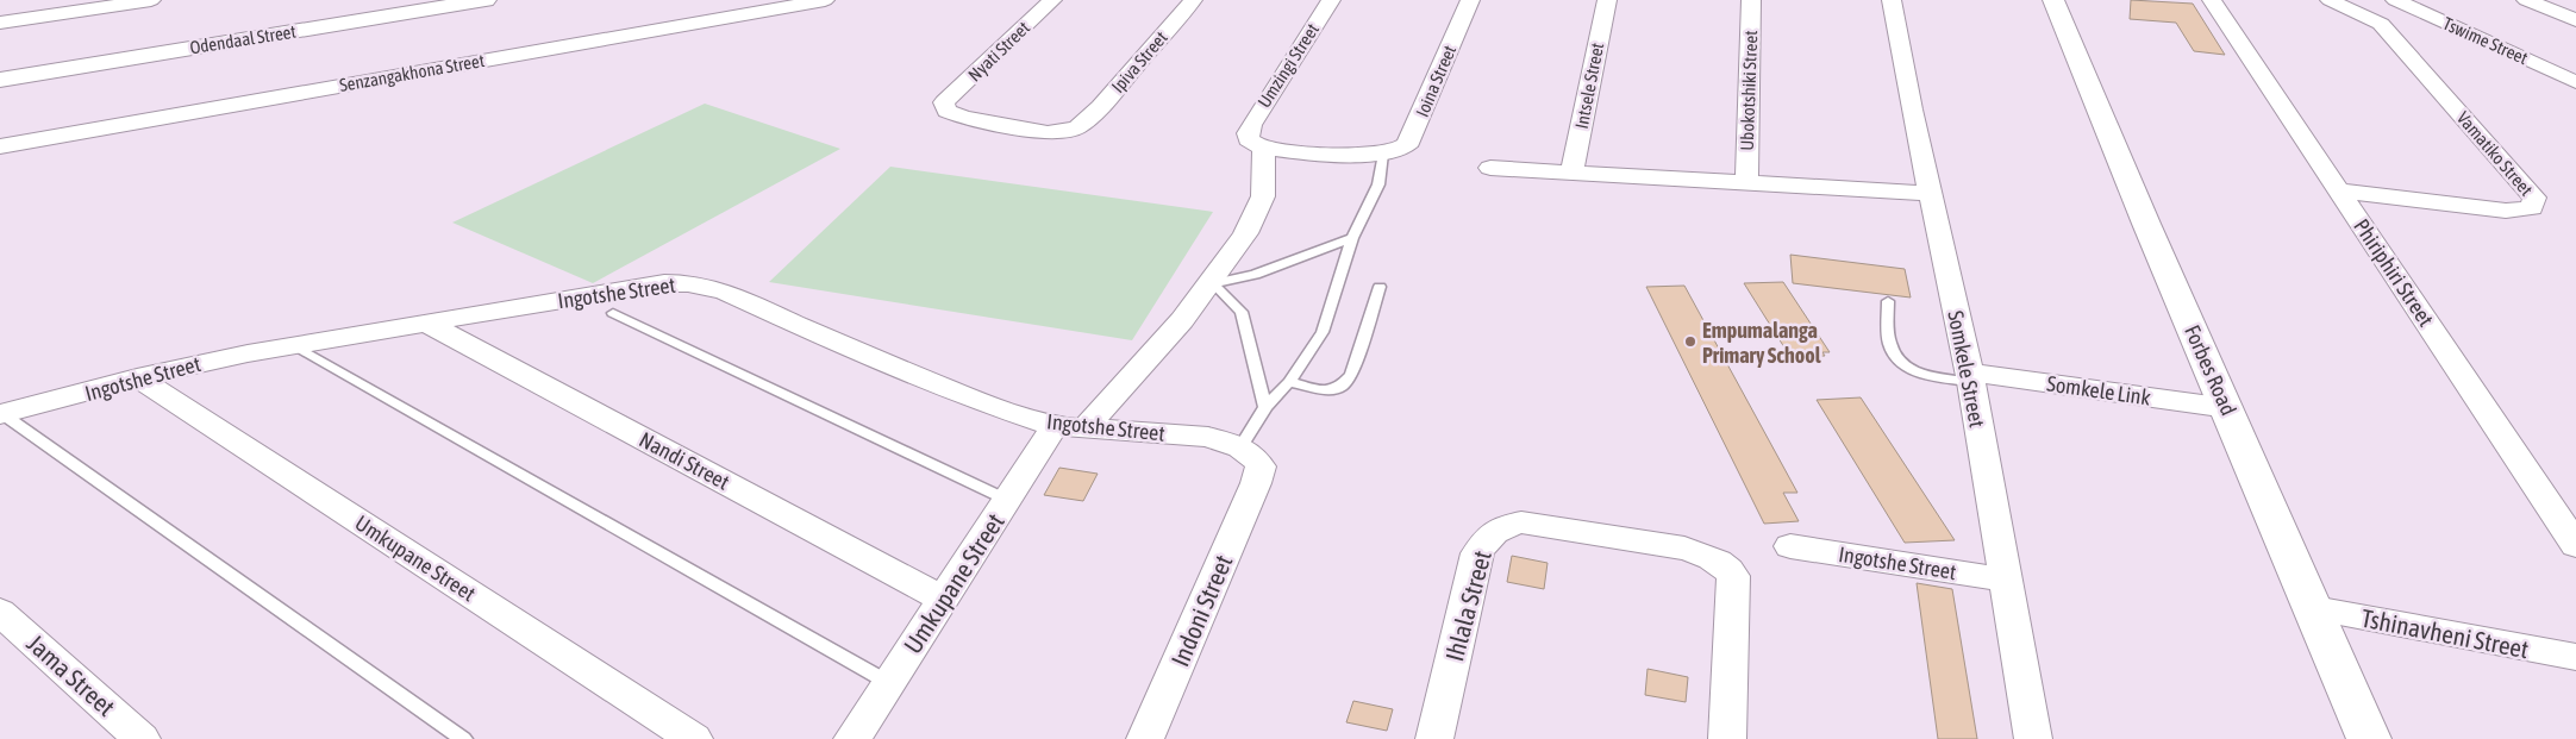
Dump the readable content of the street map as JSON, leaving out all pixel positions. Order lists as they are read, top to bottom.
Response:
{
  "streets": {
    "street": [
      "Odendaal Street",
      "Tswime Street",
      "Nyati Street",
      "Ipiva Street",
      "Umzingi Street",
      "Senzangakhona Street",
      "Ioina Street",
      "Intsele Street",
      "Ubokotshiki Street",
      "Vamatiko Street",
      "Phiriphiri Street",
      "Ingotshe Street",
      "Somkele Street",
      "Forbes Road",
      "Somkele Link",
      "Nandi Street",
      "Umkupane Street",
      "Ihlala Street",
      "Indoni Street",
      "Tshinavheni Street",
      "Jama Street"
    ]
  },
  "crossings": [
    ["Nyati Street", "Ipiva Street"],
    ["Umzingi Street", "Umkupane Street"],
    ["Vamatiko Street", "Phiriphiri Street"],
    ["Ingotshe Street", "Somkele Street"],
    ["Ingotshe Street", "Nandi Street"],
    ["Ingotshe Street", "Umkupane Street"],
    ["Ingotshe Street", "Indoni Street"],
    ["Somkele Street", "Somkele Link"],
    ["Forbes Road", "Somkele Link"],
    ["Forbes Road", "Tshinavheni Street"],
    ["Nandi Street", "Umkupane Street"]
  ],
  "places": ["Empumalanga Primary School"]
}
